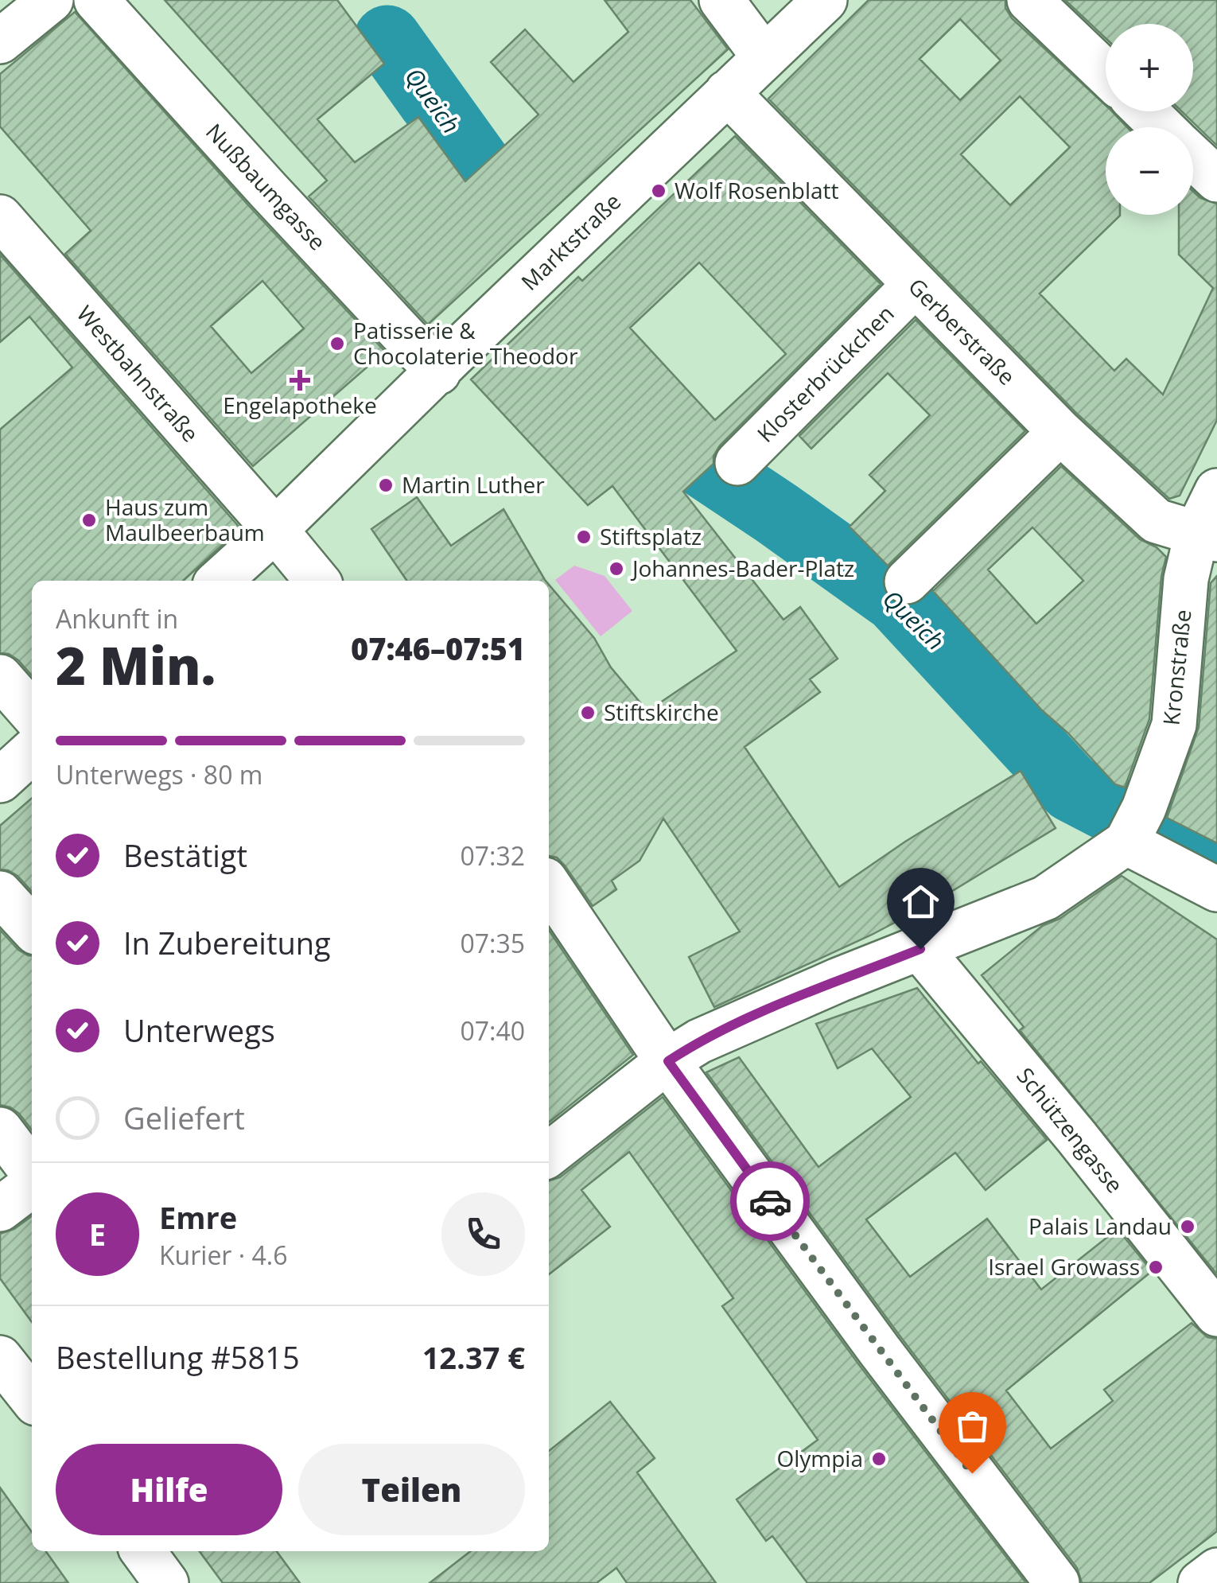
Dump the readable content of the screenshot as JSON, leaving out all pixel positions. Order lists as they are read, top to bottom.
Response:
{
  "streets": {
    "street": [
      "Nußbaumgasse",
      "Marktstraße",
      "Gerberstraße",
      "Westbahnstraße",
      "Klosterbrückchen",
      "Kronstraße",
      "Schützengasse"
    ]
  },
  "crossings": [
    ["Nußbaumgasse", "Marktstraße"],
    ["Marktstraße", "Gerberstraße"],
    ["Marktstraße", "Westbahnstraße"],
    ["Gerberstraße", "Klosterbrückchen"],
    ["Gerberstraße", "Kronstraße"]
  ],
  "water": ["Queich"],
  "places": {
    "other": [
      "Wolf Rosenblatt",
      "Patisserie & Chocolaterie Theodor",
      "Martin Luther",
      "Haus zum Maulbeerbaum",
      "Stiftsplatz",
      "Johannes-Bader-Platz",
      "Stiftskirche",
      "Palais Landau",
      "Israel Growass",
      "Olympia"
    ],
    "health": ["Engelapotheke"]
  },
  "page": {
    "map_buttons": ["+", "−"],
    "heading": ["2 Min.", "Ankunft in", "07:46–07:51"],
    "panel": [
      "Emre",
      "Kurier · 4.6",
      "Bestellung #5815",
      "12.37 €"
    ],
    "bar": "Unterwegs · 80 m",
    "list": [
      ["Bestätigt", "07:32"],
      ["In Zubereitung", "07:35"],
      ["Unterwegs", "07:40"],
      "Geliefert"
    ],
    "round": "E",
    "buttons": ["Hilfe", "Teilen"]
  }
}
